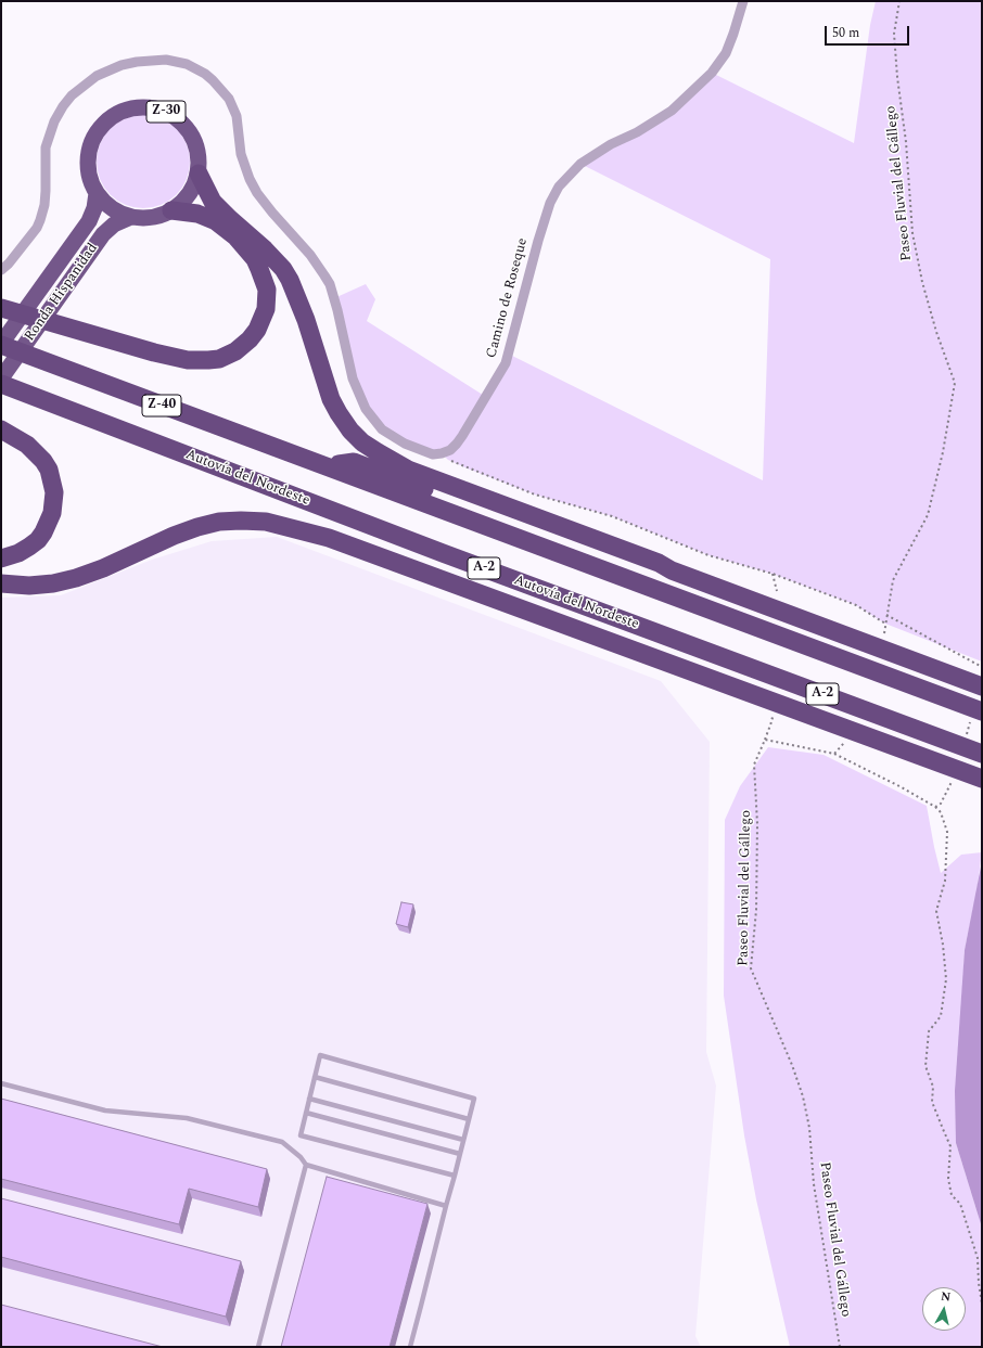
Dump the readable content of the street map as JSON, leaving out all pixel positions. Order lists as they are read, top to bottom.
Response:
{
  "streets": {
    "highway": [
      "Z-30",
      "Ronda Hispanidad",
      "Z-40",
      "Autovía del Nordeste",
      "A-2"
    ],
    "street": ["Camino de Roseque"],
    "path": ["Paseo Fluvial del Gállego"]
  },
  "crossings": [
    ["Ronda Hispanidad", "Z-40"],
    ["Z-40", "Autovía del Nordeste"]
  ],
  "scale_bar": "50 m",
  "north": "top"
}
